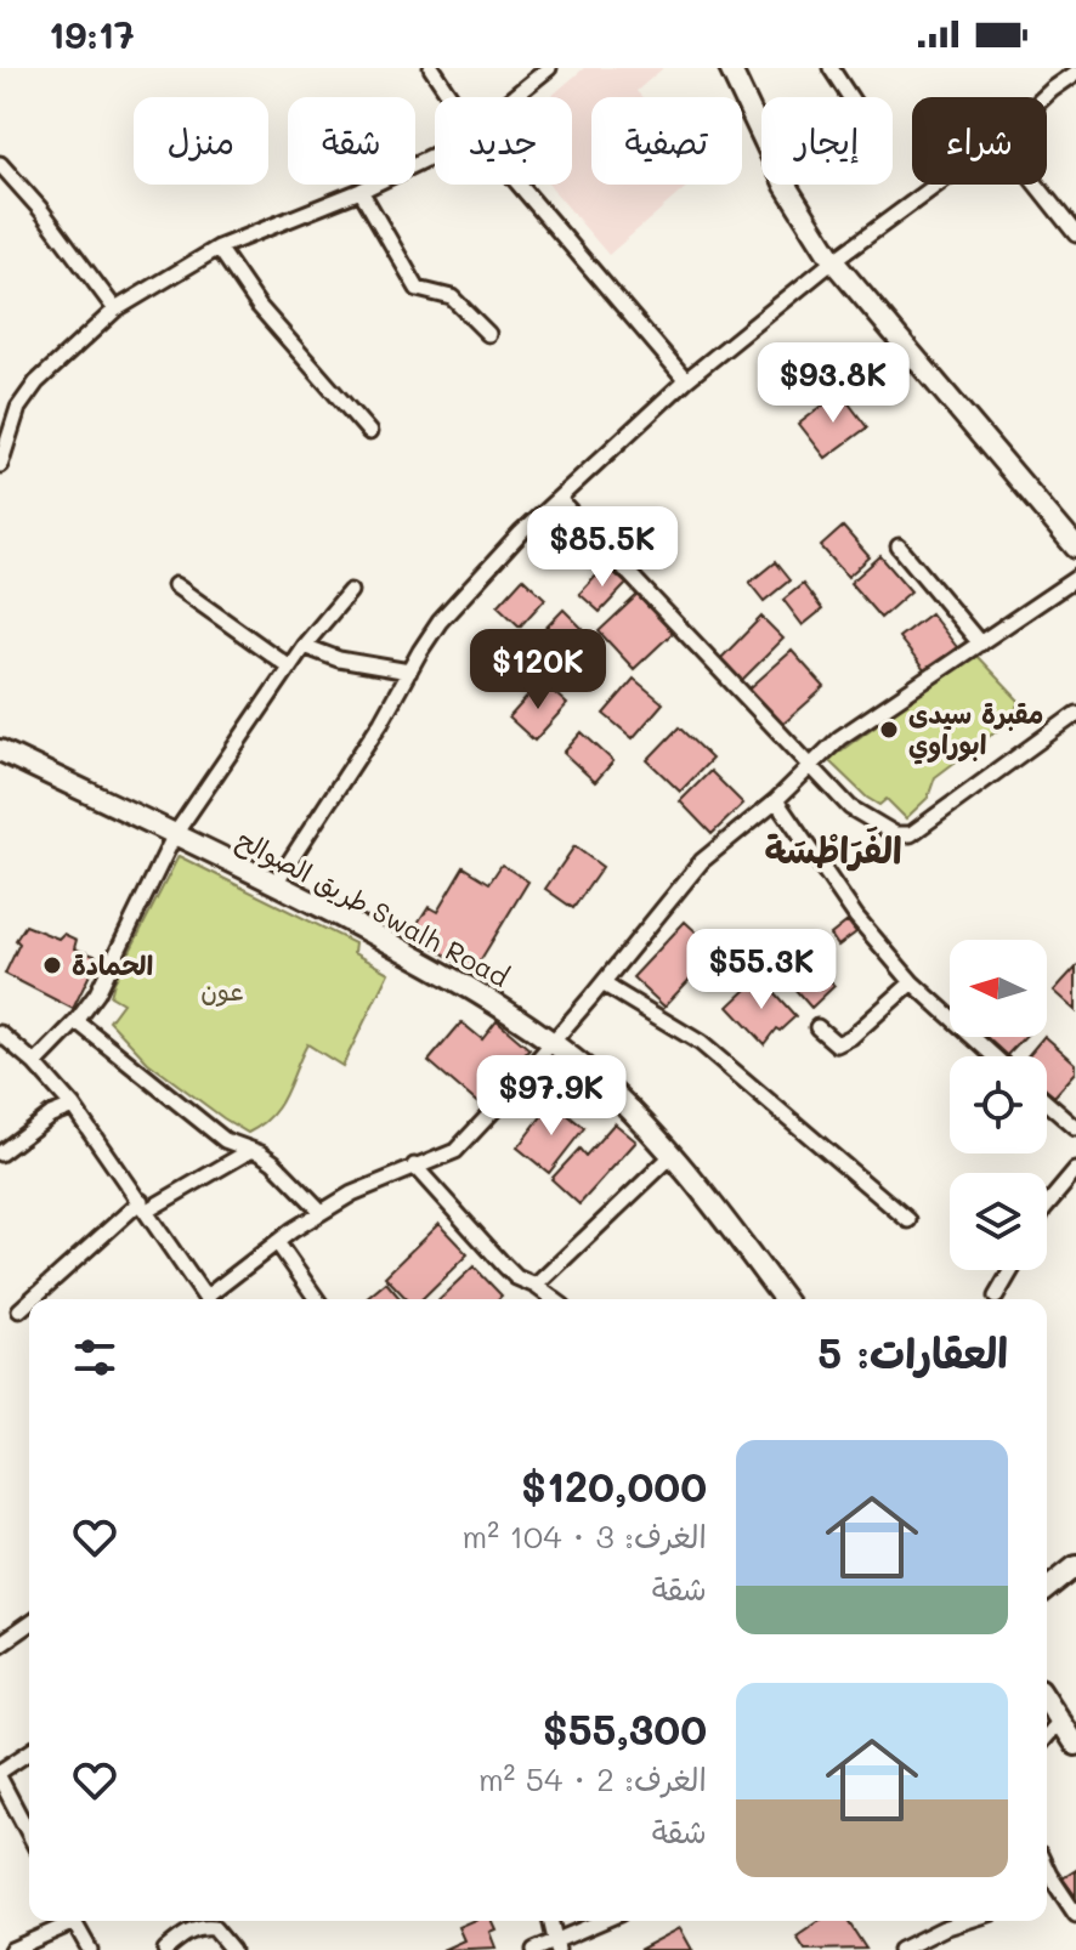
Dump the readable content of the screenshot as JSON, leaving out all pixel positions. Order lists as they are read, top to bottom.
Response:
{
  "streets": {
    "street": ["طريق الصوالح Swalh Road"]
  },
  "districts": ["الفَرَاطْسَة"],
  "parks": ["عون"],
  "places": ["مقبرة سيدى ابوراوي", "الحمادة"],
  "north": "left",
  "page": {
    "status": "19:17",
    "chip": [
      "شراء",
      "إيجار",
      "تصفية",
      "جديد",
      "شقة",
      "منزل"
    ],
    "price": [
      "$93.8K",
      "$85.5K",
      "$120K",
      "$55.3K",
      "$97.9K"
    ],
    "heading": "العقارات: 5",
    "list": [
      {
        "name": "$120,000",
        "note": "الغرف: 3 · 104 m² · شقة"
      },
      {
        "name": "$55,300",
        "note": "الغرف: 2 · 54 m² · شقة"
      }
    ]
  }
}
